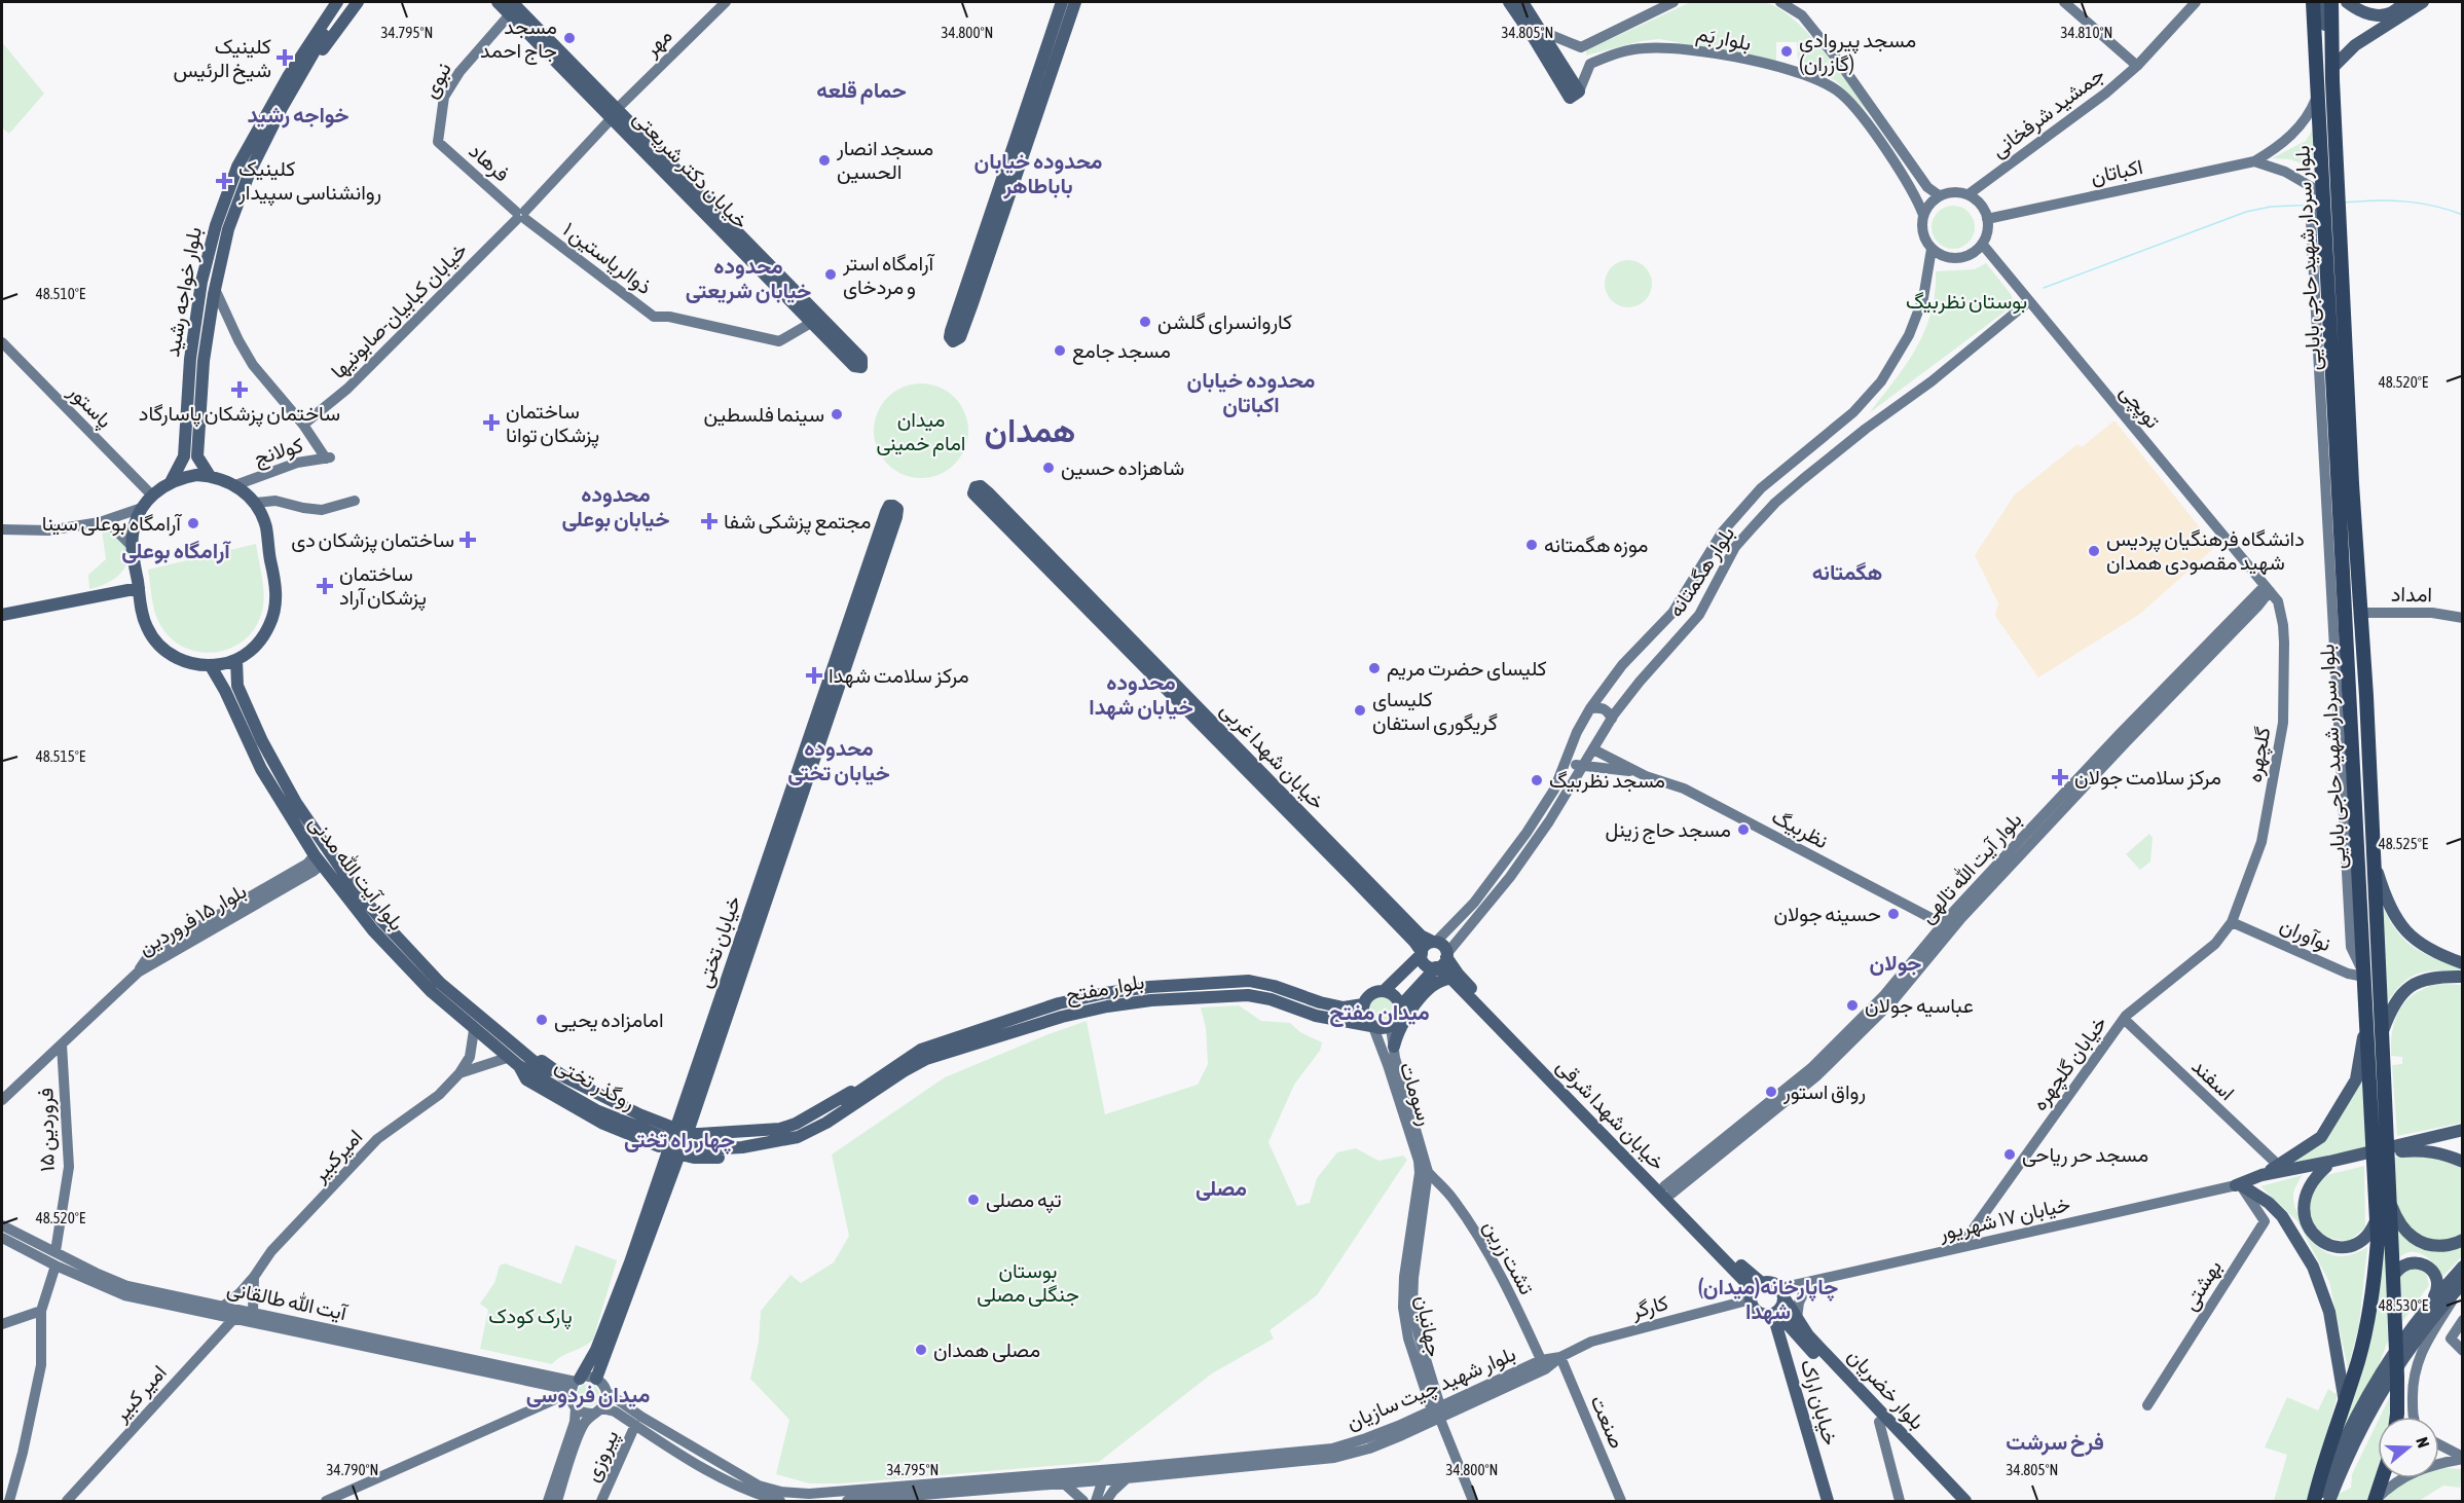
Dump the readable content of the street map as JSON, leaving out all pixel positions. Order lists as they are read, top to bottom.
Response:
{
  "streets": {
    "highway": ["بلوار سردار شهید حاجی بابایی"],
    "main road": [
      "بلوار بَم",
      "مهر",
      "نبوی",
      "جمشید شرفخانی",
      "فرهاد",
      "خیابان دکتر شریعتی",
      "اکباتان",
      "ذوالریاستین ۱",
      "بلوار خواجه رشید",
      "خیابان کبابیان-صابونیها",
      "پاستور",
      "توپچی",
      "کولانج",
      "بلوار هگمتانه",
      "امداد",
      "گلچهره",
      "خیابان شهدا غربی",
      "نظربیگ",
      "بلوار آیت الله تالهی",
      "بلوار آیت الله مدنی",
      "بلوار ۱۵ فروردین",
      "نوآوران",
      "خیابان تختی",
      "بلوار مفتح",
      "خیابان گلچهره",
      "اسفند",
      "روگذر تختی",
      "رسومات",
      "خیابان شهدا شرقی",
      "۱۵ فروردین",
      "امیرکبیر",
      "خیابان ۱۷ شهریور",
      "تشت زرین",
      "بهشتی",
      "آیت الله طالقانی",
      "کارگر",
      "جهانیان",
      "بلوار شهید چیت سازیان",
      "بلوار خضریان",
      "امیر کبیر",
      "خیابان اراک",
      "صنعت",
      "پیروزی"
    ]
  },
  "crossings": [
    ["بلوار بَم", "جمشید شرفخانی"],
    ["بلوار بَم", "اکباتان"],
    ["بلوار بَم", "توپچی"],
    ["بلوار بَم", "بلوار هگمتانه"],
    ["مهر", "خیابان دکتر شریعتی"],
    ["مهر", "خیابان کبابیان-صابونیها"],
    ["نبوی", "فرهاد"],
    ["نبوی", "خیابان دکتر شریعتی"],
    ["جمشید شرفخانی", "اکباتان"],
    ["جمشید شرفخانی", "توپچی"],
    ["جمشید شرفخانی", "بلوار هگمتانه"],
    ["فرهاد", "ذوالریاستین ۱"],
    ["فرهاد", "خیابان کبابیان-صابونیها"],
    ["خیابان دکتر شریعتی", "ذوالریاستین ۱"],
    ["خیابان دکتر شریعتی", "خیابان کبابیان-صابونیها"],
    ["اکباتان", "توپچی"],
    ["اکباتان", "بلوار هگمتانه"],
    ["ذوالریاستین ۱", "خیابان کبابیان-صابونیها"],
    ["بلوار سردار شهید حاجی بابایی", "امداد"],
    ["بلوار سردار شهید حاجی بابایی", "نوآوران"],
    ["بلوار خواجه رشید", "پاستور"],
    ["بلوار خواجه رشید", "کولانج"],
    ["بلوار خواجه رشید", "بلوار آیت الله مدنی"],
    ["خیابان کبابیان-صابونیها", "کولانج"],
    ["پاستور", "کولانج"],
    ["پاستور", "بلوار آیت الله مدنی"],
    ["توپچی", "بلوار هگمتانه"],
    ["توپچی", "گلچهره"],
    ["توپچی", "بلوار آیت الله تالهی"],
    ["کولانج", "بلوار آیت الله مدنی"],
    ["بلوار هگمتانه", "خیابان شهدا غربی"],
    ["بلوار هگمتانه", "نظربیگ"],
    ["بلوار هگمتانه", "خیابان شهدا شرقی"],
    ["گلچهره", "بلوار آیت الله تالهی"],
    ["گلچهره", "نوآوران"],
    ["گلچهره", "خیابان گلچهره"],
    ["خیابان شهدا غربی", "خیابان شهدا شرقی"],
    ["نظربیگ", "بلوار آیت الله تالهی"],
    ["بلوار آیت الله تالهی", "خیابان شهدا شرقی"],
    ["بلوار آیت الله مدنی", "بلوار ۱۵ فروردین"],
    ["بلوار آیت الله مدنی", "روگذر تختی"],
    ["بلوار ۱۵ فروردین", "۱۵ فروردین"],
    ["نوآوران", "خیابان گلچهره"],
    ["خیابان تختی", "آیت الله طالقانی"],
    ["خیابان تختی", "بلوار شهید چیت سازیان"],
    ["بلوار مفتح", "روگذر تختی"],
    ["بلوار مفتح", "رسومات"],
    ["خیابان گلچهره", "اسفند"],
    ["خیابان گلچهره", "خیابان ۱۷ شهریور"],
    ["رسومات", "تشت زرین"],
    ["رسومات", "جهانیان"],
    ["خیابان شهدا شرقی", "خیابان ۱۷ شهریور"],
    ["خیابان شهدا شرقی", "کارگر"],
    ["خیابان شهدا شرقی", "بلوار خضریان"],
    ["خیابان شهدا شرقی", "خیابان اراک"],
    ["۱۵ فروردین", "آیت الله طالقانی"],
    ["امیرکبیر", "آیت الله طالقانی"],
    ["خیابان ۱۷ شهریور", "بهشتی"],
    ["خیابان ۱۷ شهریور", "کارگر"],
    ["خیابان ۱۷ شهریور", "بلوار خضریان"],
    ["خیابان ۱۷ شهریور", "خیابان اراک"],
    ["تشت زرین", "جهانیان"],
    ["تشت زرین", "بلوار شهید چیت سازیان"],
    ["آیت الله طالقانی", "بلوار شهید چیت سازیان"],
    ["آیت الله طالقانی", "امیر کبیر"],
    ["کارگر", "بلوار شهید چیت سازیان"],
    ["کارگر", "بلوار خضریان"],
    ["کارگر", "خیابان اراک"],
    ["کارگر", "صنعت"],
    ["جهانیان", "بلوار شهید چیت سازیان"],
    ["بلوار شهید چیت سازیان", "صنعت"],
    ["بلوار خضریان", "خیابان اراک"]
  ],
  "districts": [
    "حمام قلعه",
    "خواجه رشید",
    "محدوده خیابان باباطاهر",
    "محدوده خیابان شریعتی",
    "محدوده خیابان اکباتان",
    "همدان",
    "محدوده خیابان بوعلی",
    "آرامگاه بوعلی",
    "هگمتانه",
    "محدوده خیابان شهدا",
    "محدوده خیابان تختی",
    "جولان",
    "میدان مفتح",
    "چهار راه تختی",
    "مصلی",
    "(چاپارخانه(میدان شهدا",
    "میدان فردوسی",
    "فرخ سرشت"
  ],
  "parks": [
    "بوستان نظربیگ",
    "میدان امام خمینی",
    "بوستان جنگلی مصلی",
    "پارک کودک"
  ],
  "places": {
    "other": [
      "مسجد جاج احمد",
      "مسجد پیروادی (گازران)",
      "مسجد انصار الحسین",
      "آرامگاه استر و مردخای",
      "کاروانسرای گلشن",
      "مسجد جامع",
      "سینما فلسطین",
      "شاهزاده حسین",
      "آرامگاه بوعلی سینا",
      "موزه هگمتانه",
      "دانشگاه فرهنگیان پردیس شهید مقصودی همدان",
      "کلیسای حضرت مریم",
      "کلیسای گریگوری استفان",
      "مسجد نظربیگ",
      "مسجد حاج زینل",
      "حسینه جولان",
      "عباسیه جولان",
      "امامزاده یحیی",
      "رواق استور",
      "مسجد حر ریاحی",
      "تپه مصلی",
      "مصلی همدان"
    ],
    "health": [
      "کلینیک شیخ الرئیس",
      "کلینیک روانشناسی سپیدار",
      "ساختمان پزشکان پاسارگاد",
      "ساختمان پزشکان توانا",
      "مجتمع پزشکی شفا",
      "ساختمان پزشکان دی",
      "ساختمان پزشکان آراد",
      "مرکز سلامت شهدا",
      "مرکز سلامت جولان"
    ]
  },
  "north": "right",
  "coordinates": [
    "34.795°N",
    "34.800°N",
    "34.805°N",
    "34.810°N",
    "48.510°E",
    "48.520°E",
    "48.515°E",
    "48.525°E",
    "48.530°E",
    "34.790°N"
  ]
}
